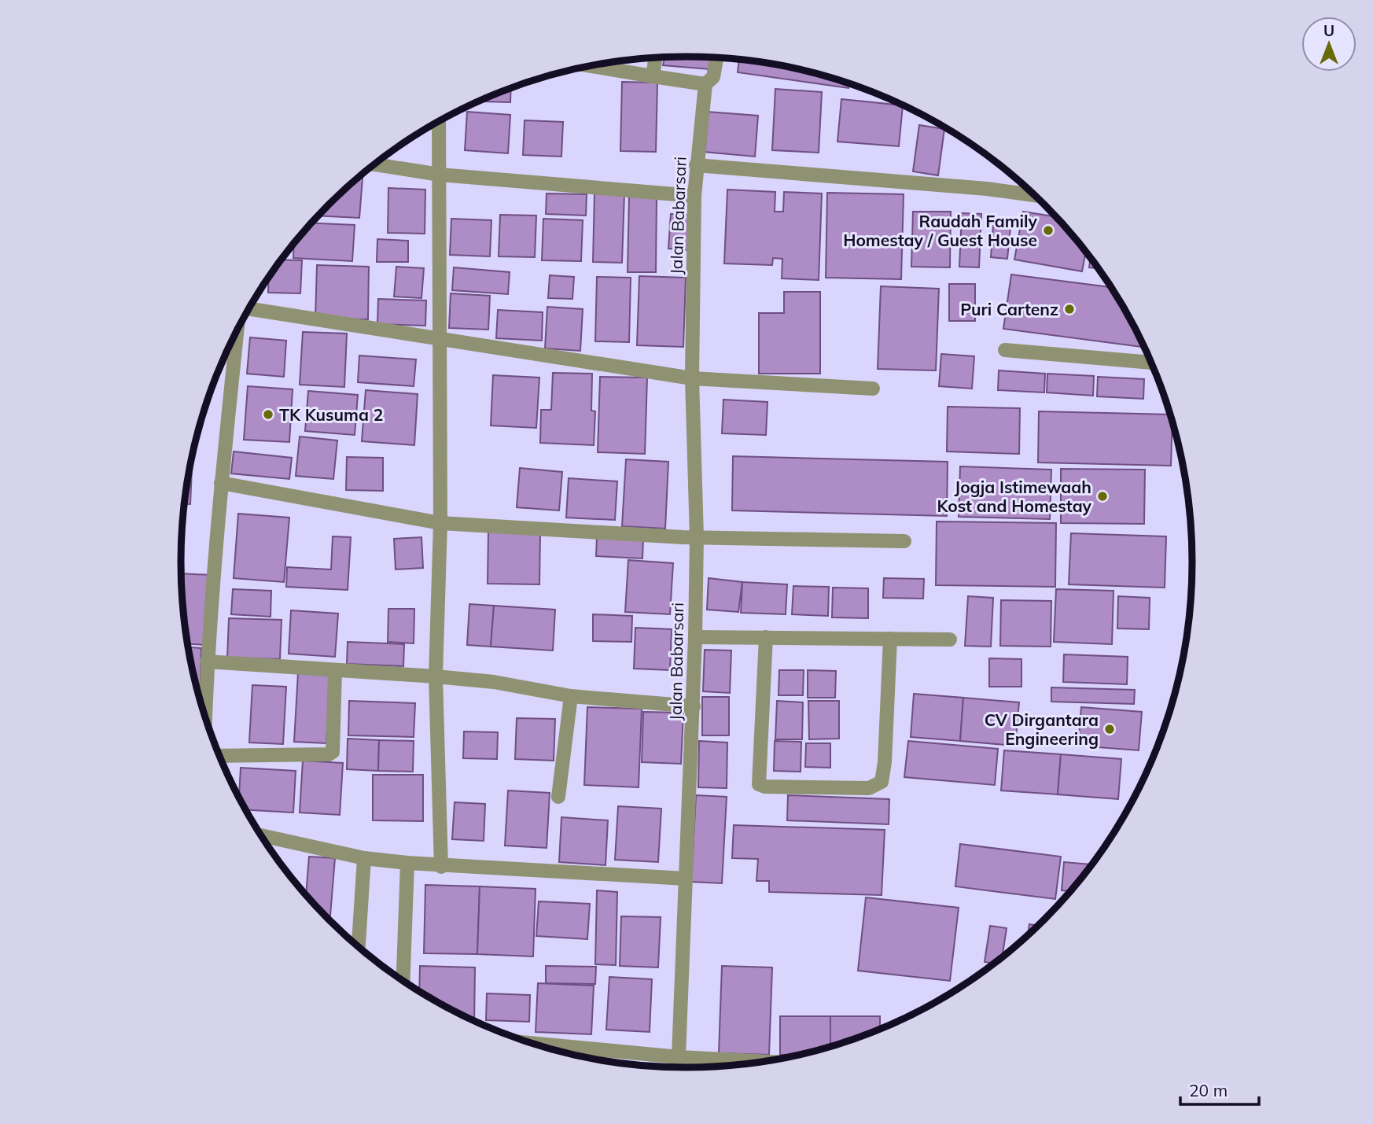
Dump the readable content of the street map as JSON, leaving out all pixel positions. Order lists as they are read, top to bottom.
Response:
{
  "streets": {
    "street": ["Jalan Babarsari"]
  },
  "places": [
    "Raudah Family Homestay / Guest House",
    "Puri Cartenz",
    "TK Kusuma 2",
    "Jogja Istimewaah Kost and Homestay",
    "CV Dirgantara Engineering"
  ],
  "scale_bar": "20 m",
  "north": "top"
}
